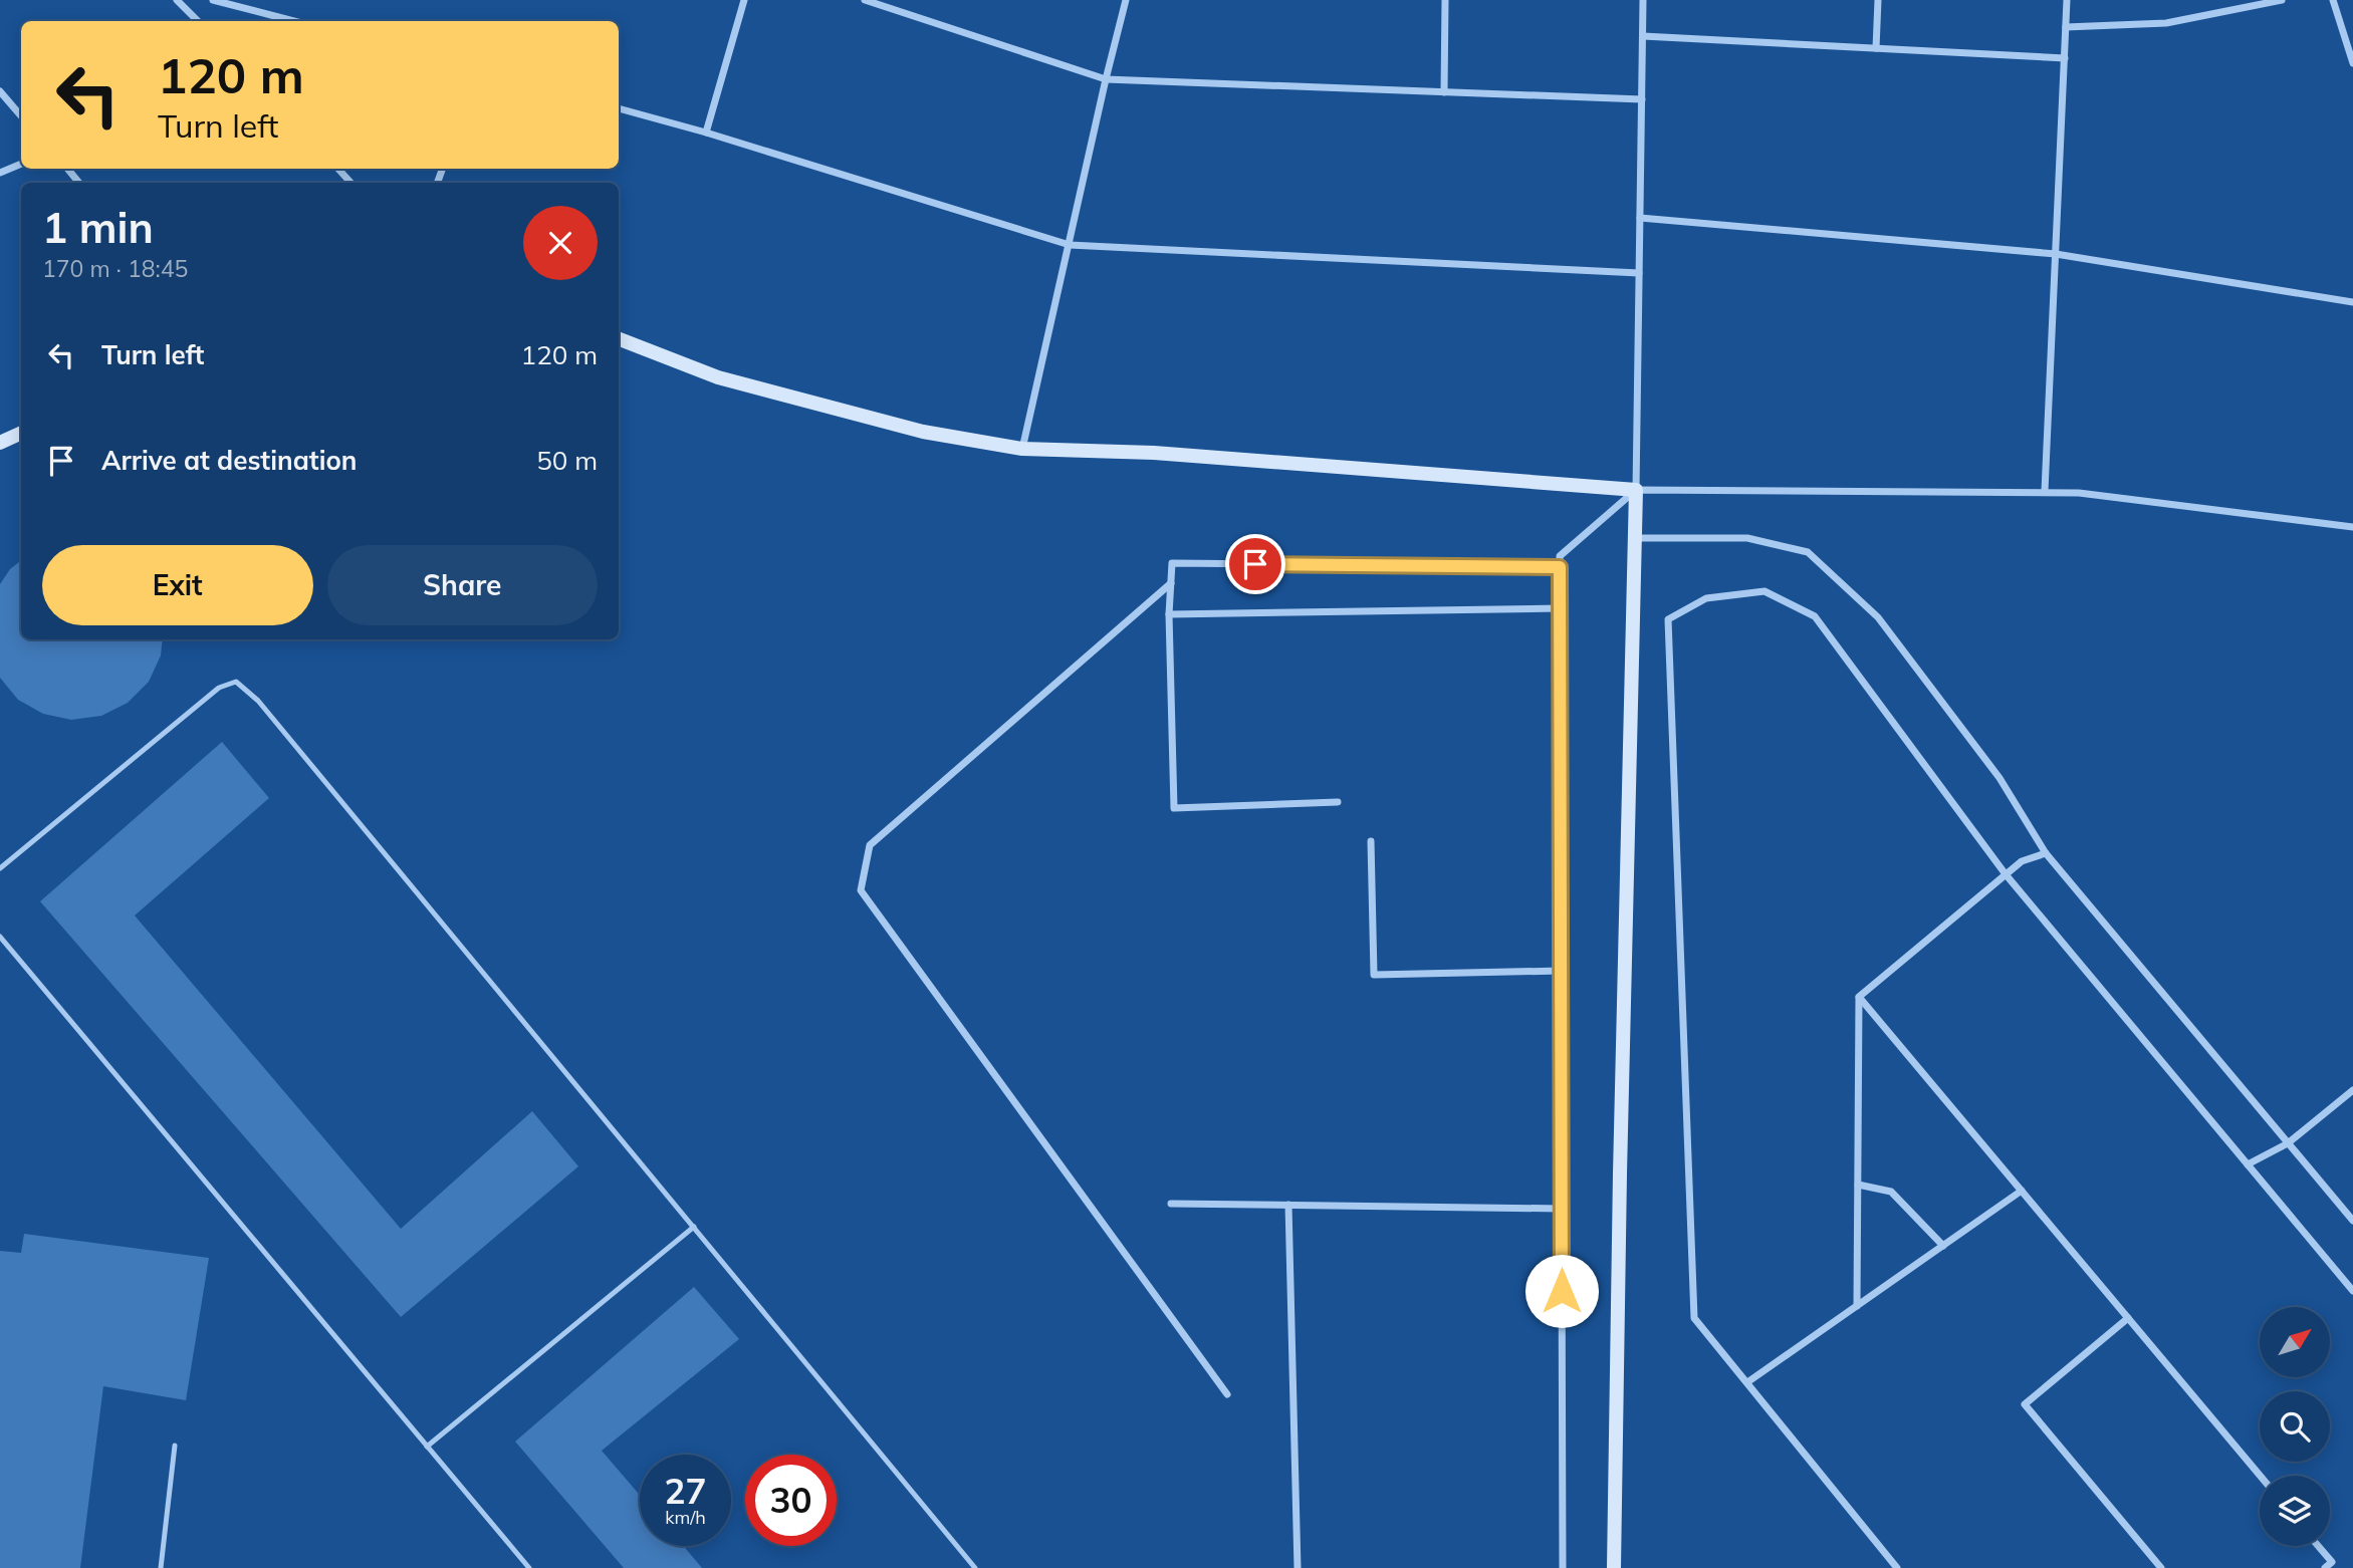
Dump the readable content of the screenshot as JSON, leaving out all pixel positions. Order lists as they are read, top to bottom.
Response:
{
  "north": "top right",
  "page": {
    "turn": ["120 m", "Turn left"],
    "heading": ["1 min", "170 m · 18:45"],
    "list": [
      {
        "name": "Turn left",
        "value": "120 m"
      },
      {
        "name": "Arrive at destination",
        "value": "50 m"
      }
    ],
    "buttons": ["Exit", "Share"],
    "speed": "27 km/h",
    "limit": "30"
  }
}
